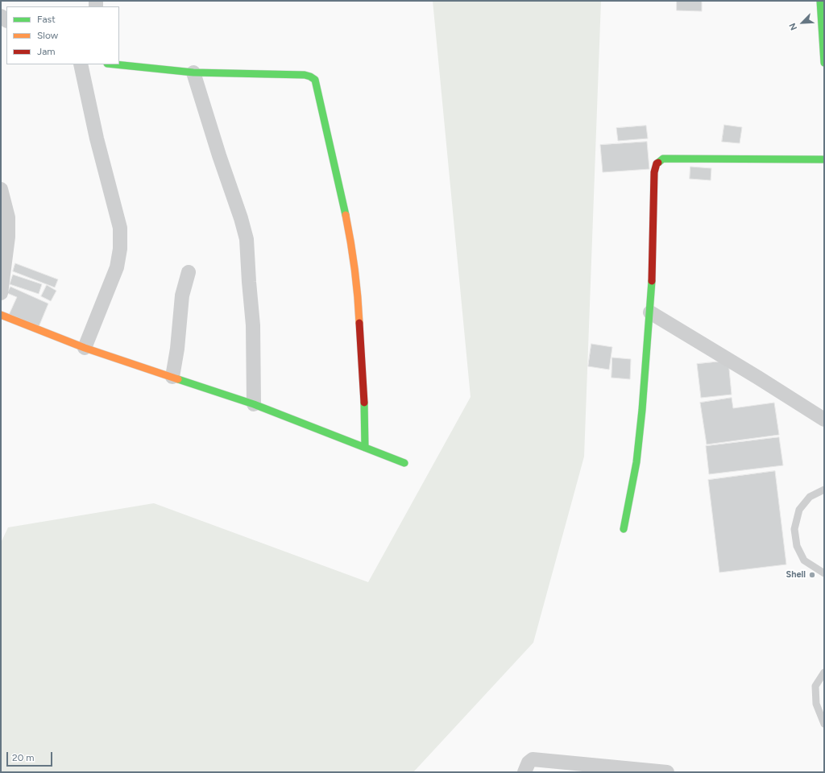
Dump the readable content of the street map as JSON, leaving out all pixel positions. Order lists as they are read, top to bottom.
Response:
{
  "places": ["Shell"],
  "legend": ["Fast", "Slow", "Jam"],
  "scale_bar": "20 m",
  "north": "bottom left"
}
